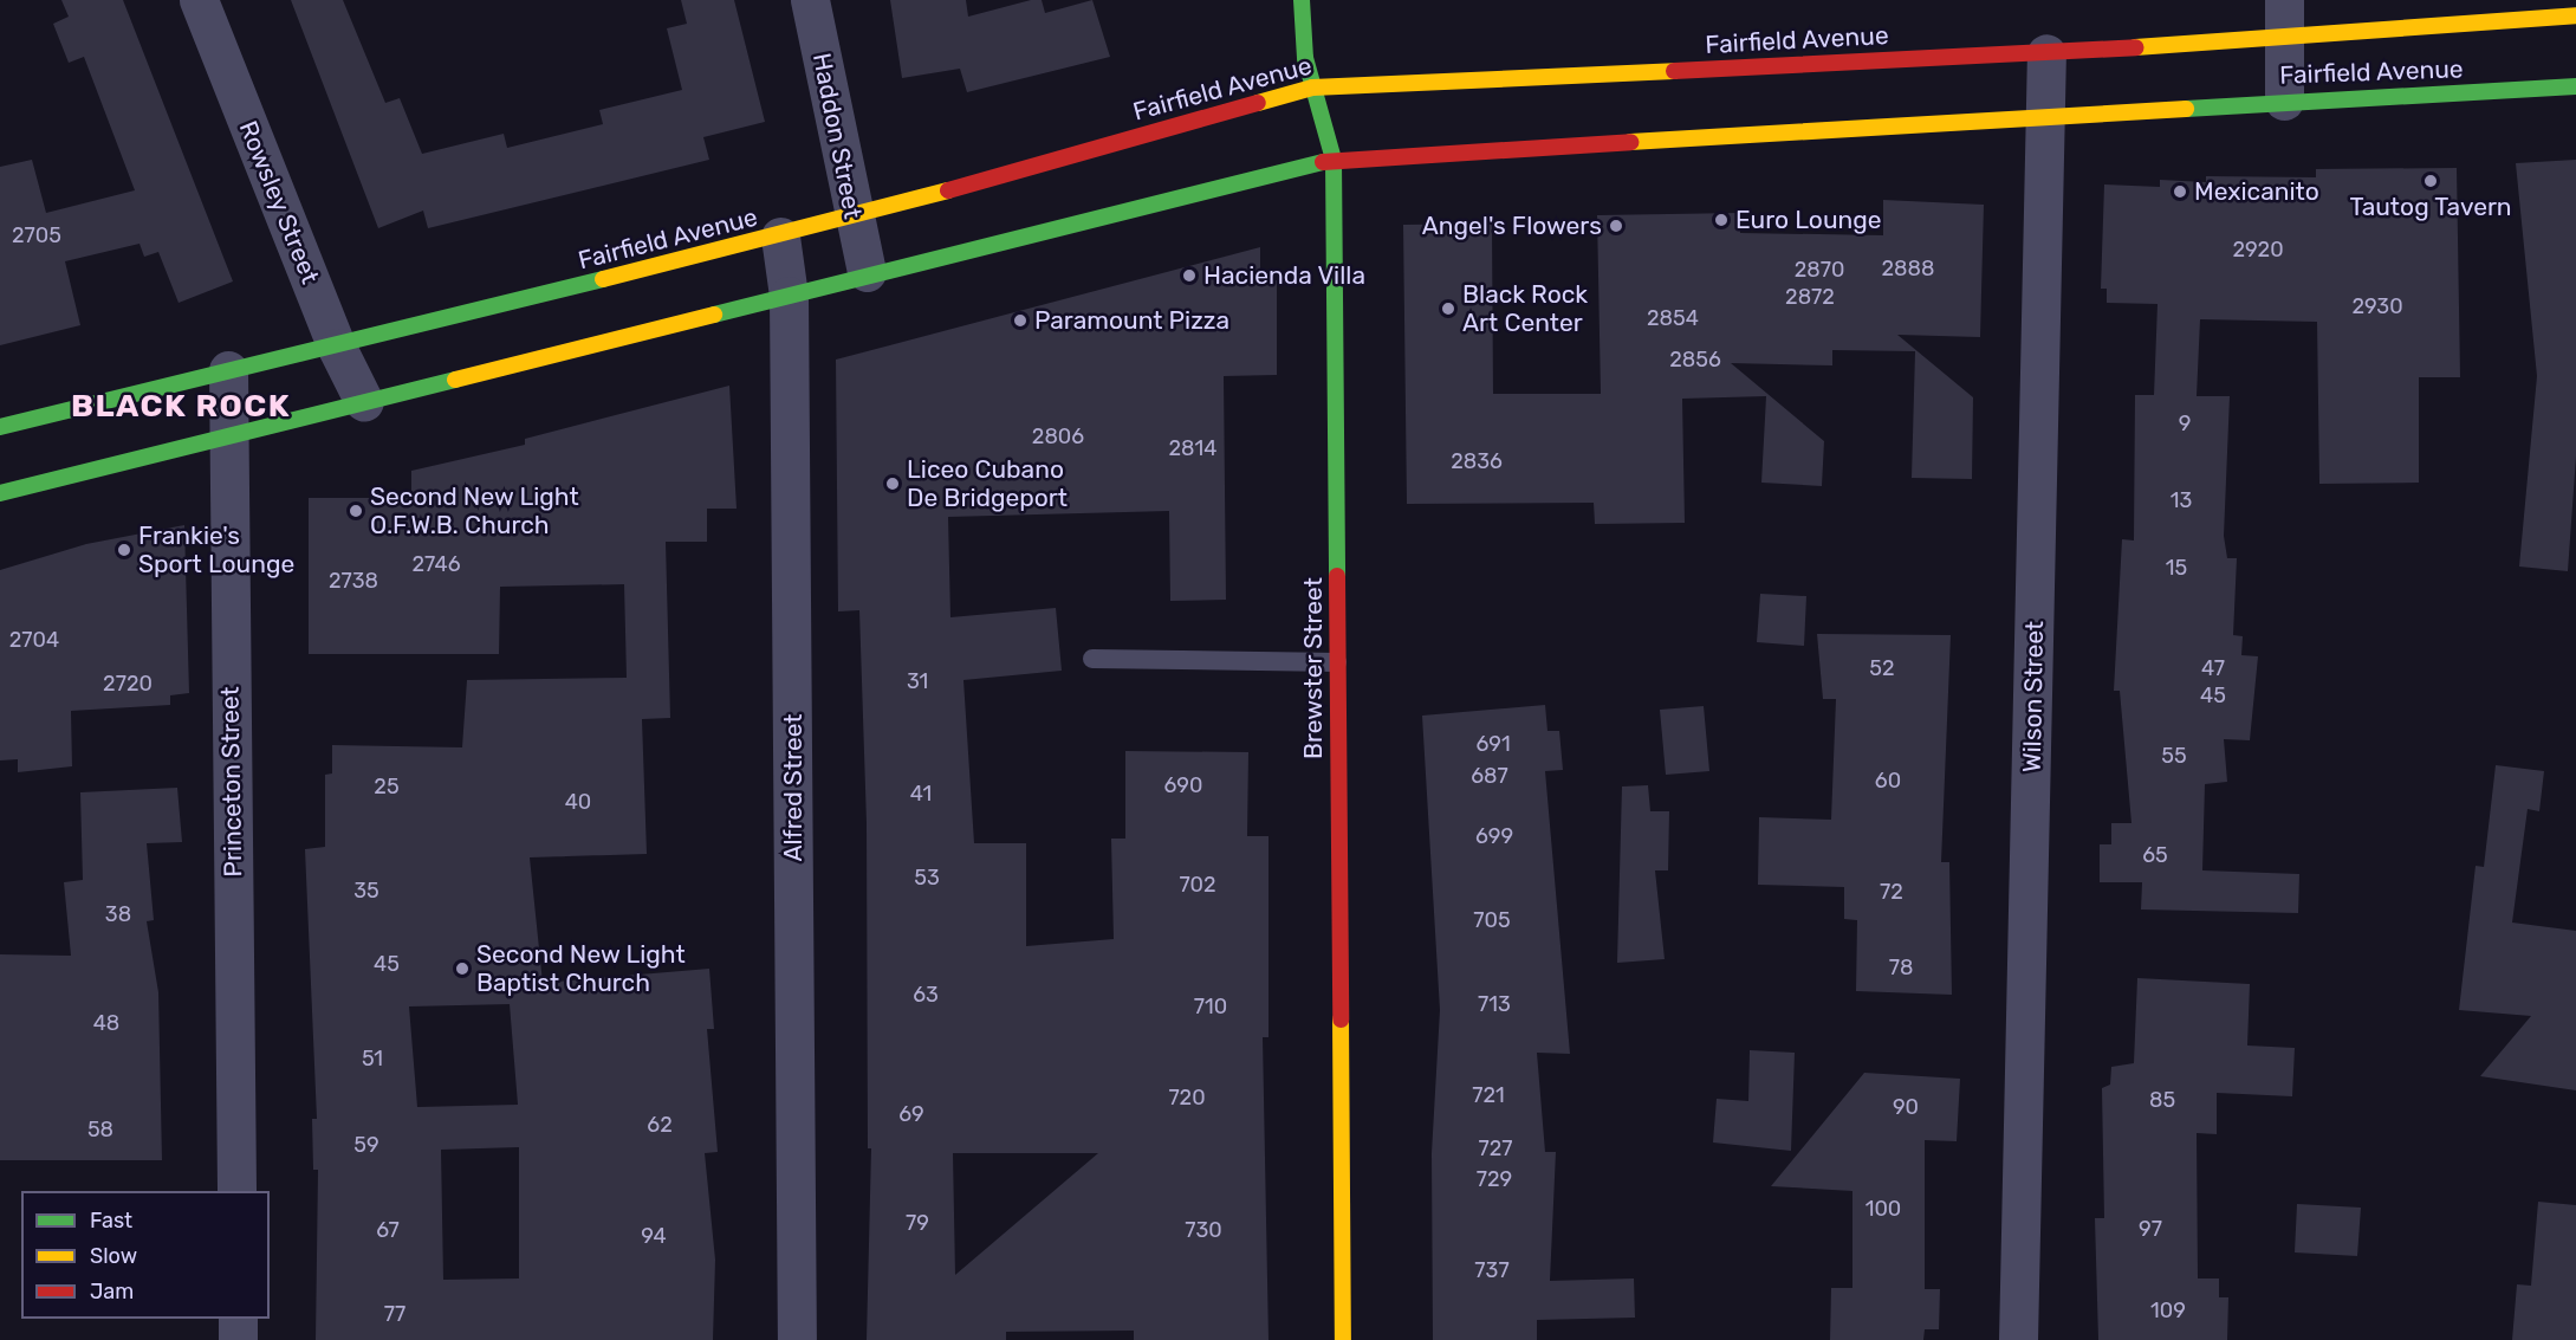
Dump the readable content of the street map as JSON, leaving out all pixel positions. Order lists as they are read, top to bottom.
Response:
{
  "streets": {
    "main road": ["Fairfield Avenue", "Brewster Street"],
    "street": [
      "Haddon Street",
      "Rowsley Street",
      "Wilson Street",
      "Princeton Street",
      "Alfred Street"
    ]
  },
  "crossings": [
    ["Fairfield Avenue", "Haddon Street"],
    ["Fairfield Avenue", "Rowsley Street"],
    ["Fairfield Avenue", "Brewster Street"],
    ["Fairfield Avenue", "Wilson Street"],
    ["Fairfield Avenue", "Princeton Street"],
    ["Fairfield Avenue", "Alfred Street"]
  ],
  "districts": ["BLACK ROCK"],
  "places": [
    "Tautog Tavern",
    "Mexicanito",
    "Euro Lounge",
    "Angel's Flowers",
    "Hacienda Villa",
    "Black Rock Art Center",
    "Paramount Pizza",
    "Liceo Cubano De Bridgeport",
    "Second New Light O.F.W.B. Church",
    "Frankie's Sport Lounge",
    "Second New Light Baptist Church"
  ],
  "house_numbers": [
    "2705",
    "2920",
    "2888",
    "2870",
    "2872",
    "2930",
    "2854",
    "2856",
    "9",
    "2806",
    "2814",
    "2836",
    "13",
    "2746",
    "15",
    "2738",
    "2704",
    "52",
    "47",
    "31",
    "2720",
    "45",
    "691",
    "55",
    "687",
    "60",
    "690",
    "25",
    "41",
    "40",
    "699",
    "65",
    "53",
    "702",
    "35",
    "72",
    "38",
    "705",
    "45",
    "78",
    "63",
    "713",
    "710",
    "48",
    "51",
    "721",
    "720",
    "85",
    "90",
    "69",
    "62",
    "58",
    "59",
    "727",
    "729",
    "100",
    "79",
    "97",
    "67",
    "730",
    "94",
    "737",
    "109",
    "77"
  ],
  "legend": ["Fast", "Slow", "Jam"]
}
